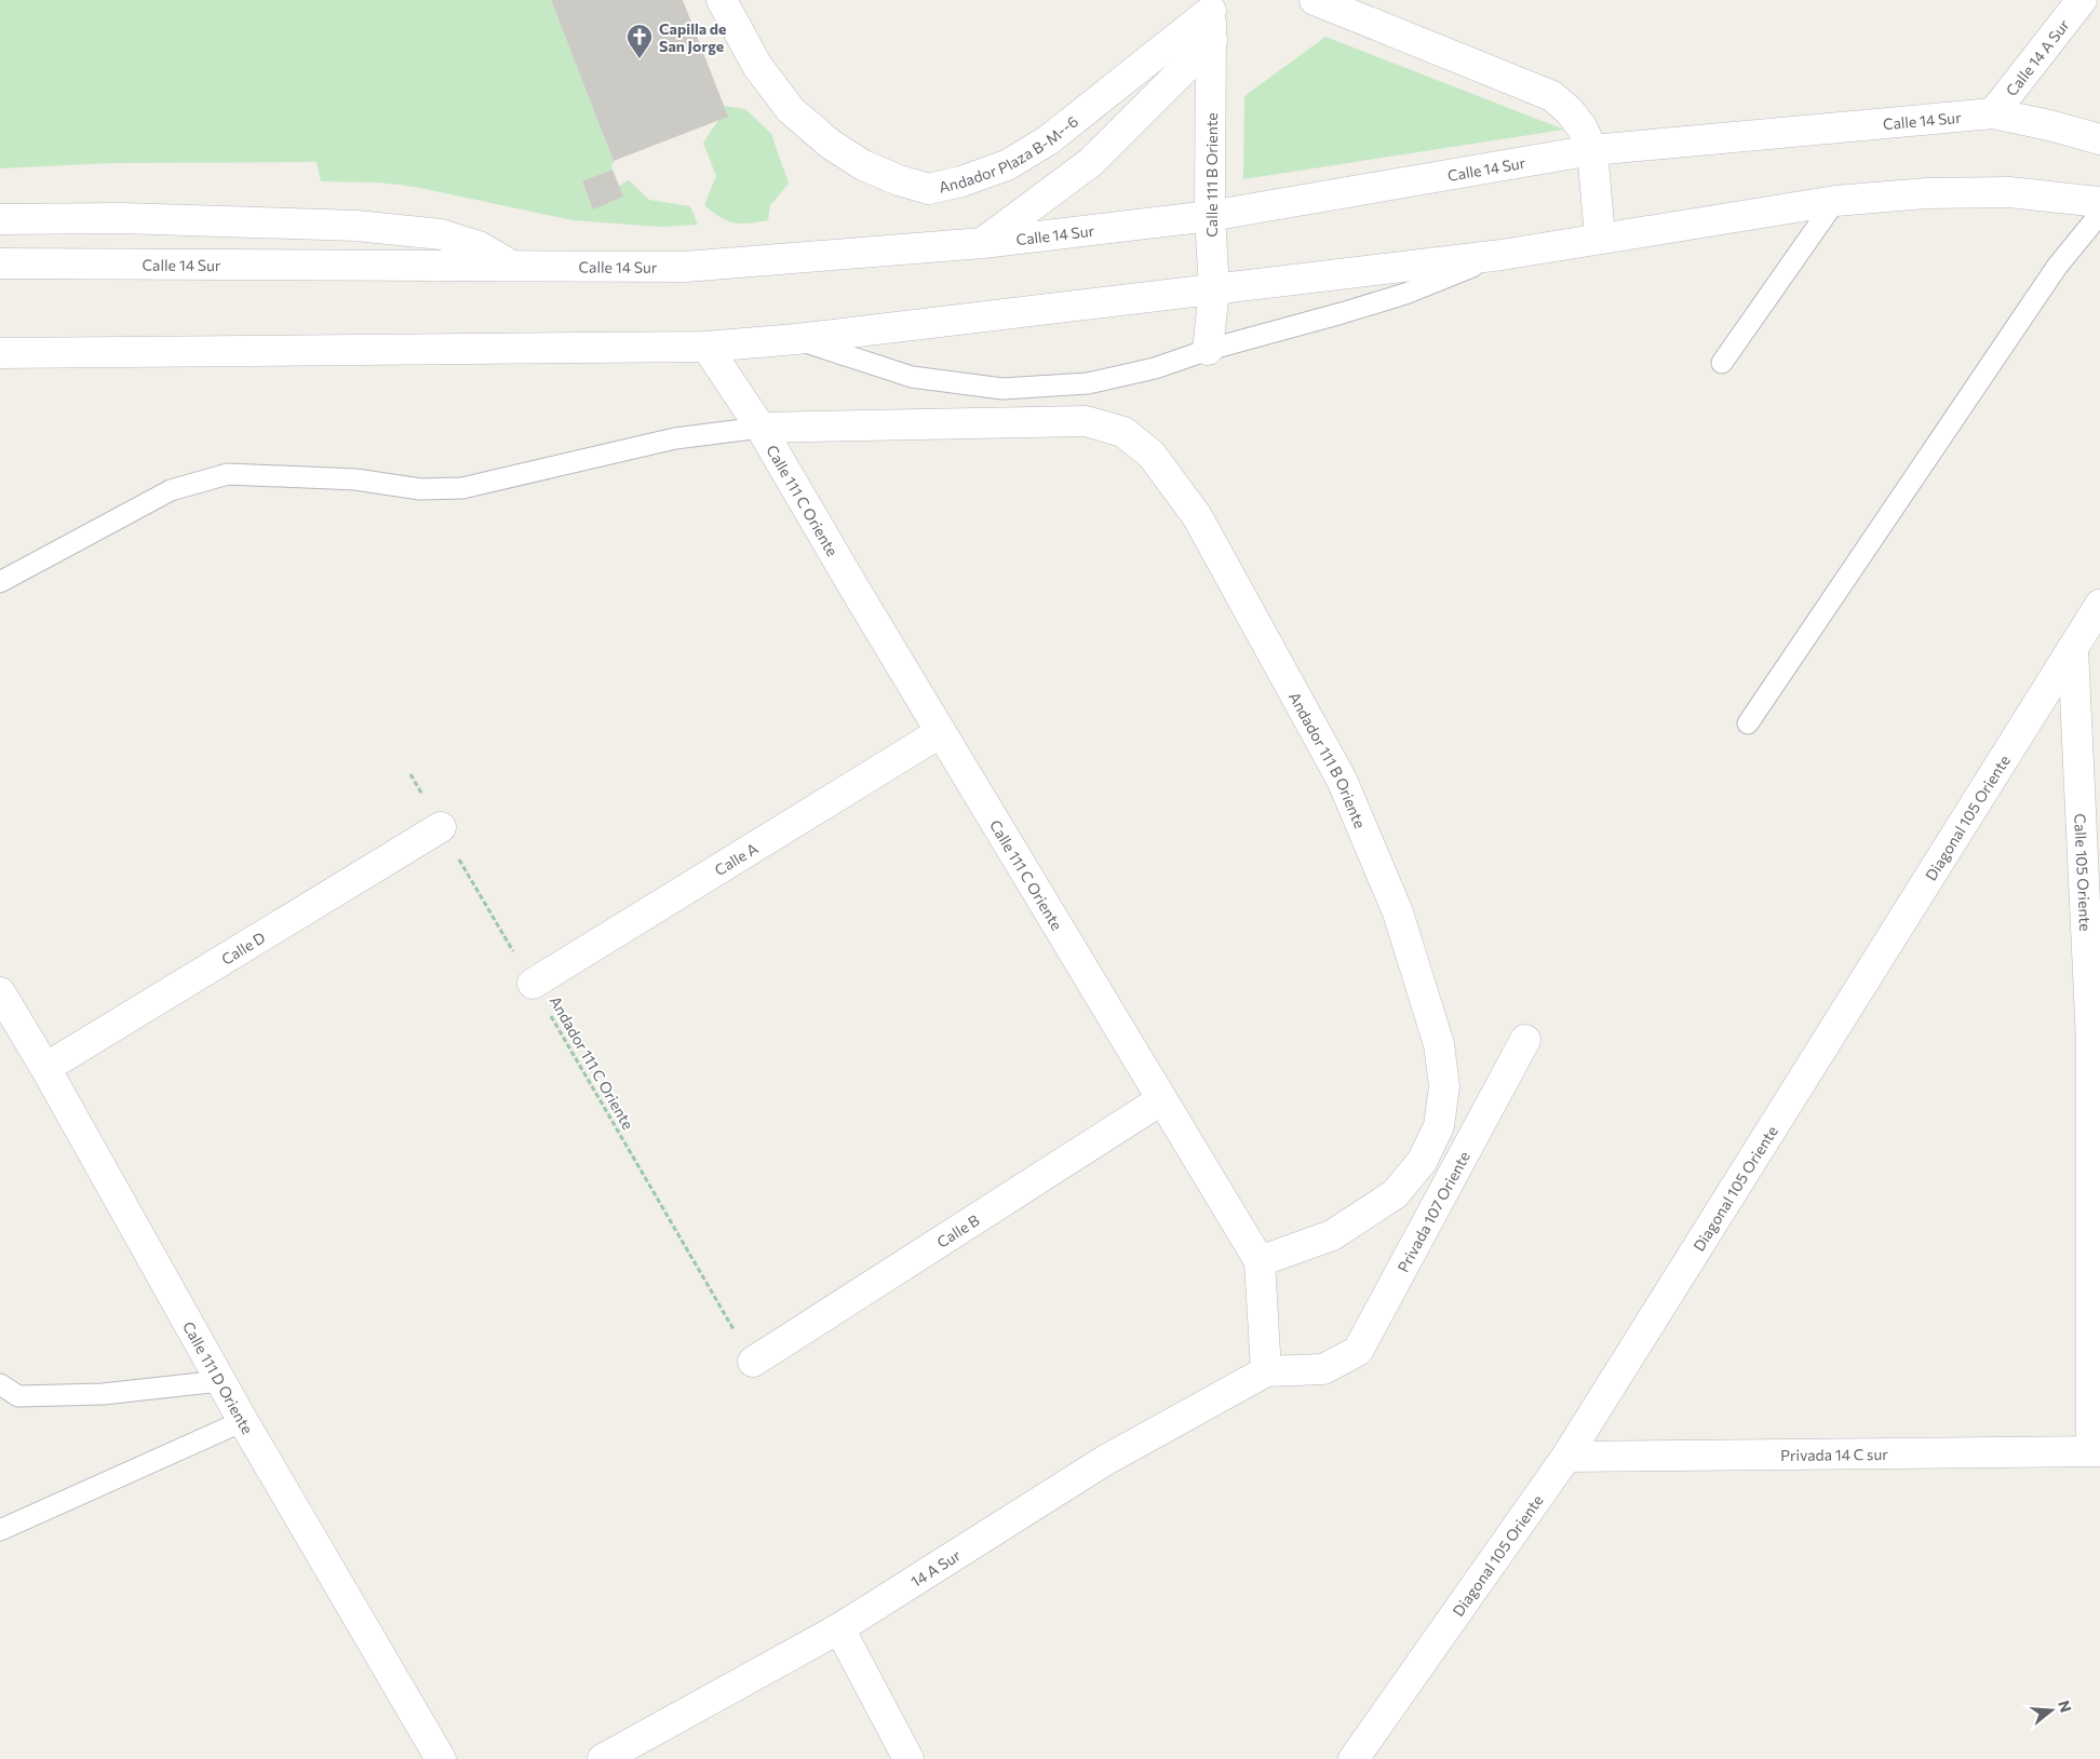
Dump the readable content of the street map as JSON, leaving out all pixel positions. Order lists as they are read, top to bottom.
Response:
{
  "streets": {
    "street": [
      "Calle 14 A Sur",
      "Calle 14 Sur",
      "Andador Plaza B-M--6",
      "Calle 111 B Oriente",
      "Calle 111 C Oriente",
      "Andador 111 B Oriente",
      "Diagonal 105 Oriente",
      "Calle A",
      "Calle 105 Oriente",
      "Calle D",
      "Privada 107 Oriente",
      "Calle B",
      "Calle 111 D Oriente",
      "Privada 14 C sur",
      "14 A Sur"
    ],
    "path": ["Andador 111 C Oriente"]
  },
  "crossings": [
    ["Calle 14 A Sur", "Calle 14 Sur"],
    ["Calle 14 Sur", "Calle 111 B Oriente"],
    ["Andador Plaza B-M--6", "Calle 111 B Oriente"],
    ["Calle 111 C Oriente", "Andador 111 B Oriente"],
    ["Calle 111 C Oriente", "Calle A"],
    ["Calle 111 C Oriente", "Privada 107 Oriente"],
    ["Calle 111 C Oriente", "Calle B"],
    ["Calle 111 C Oriente", "14 A Sur"],
    ["Diagonal 105 Oriente", "Calle 105 Oriente"],
    ["Diagonal 105 Oriente", "Privada 14 C sur"],
    ["Calle A", "Andador 111 C Oriente"],
    ["Calle 105 Oriente", "Privada 14 C sur"],
    ["Calle D", "Andador 111 C Oriente"],
    ["Calle D", "Calle 111 D Oriente"],
    ["Andador 111 C Oriente", "Calle B"],
    ["Privada 107 Oriente", "14 A Sur"]
  ],
  "places": {
    "church": ["Capilla de San Jorge"]
  },
  "north": "right"
}
